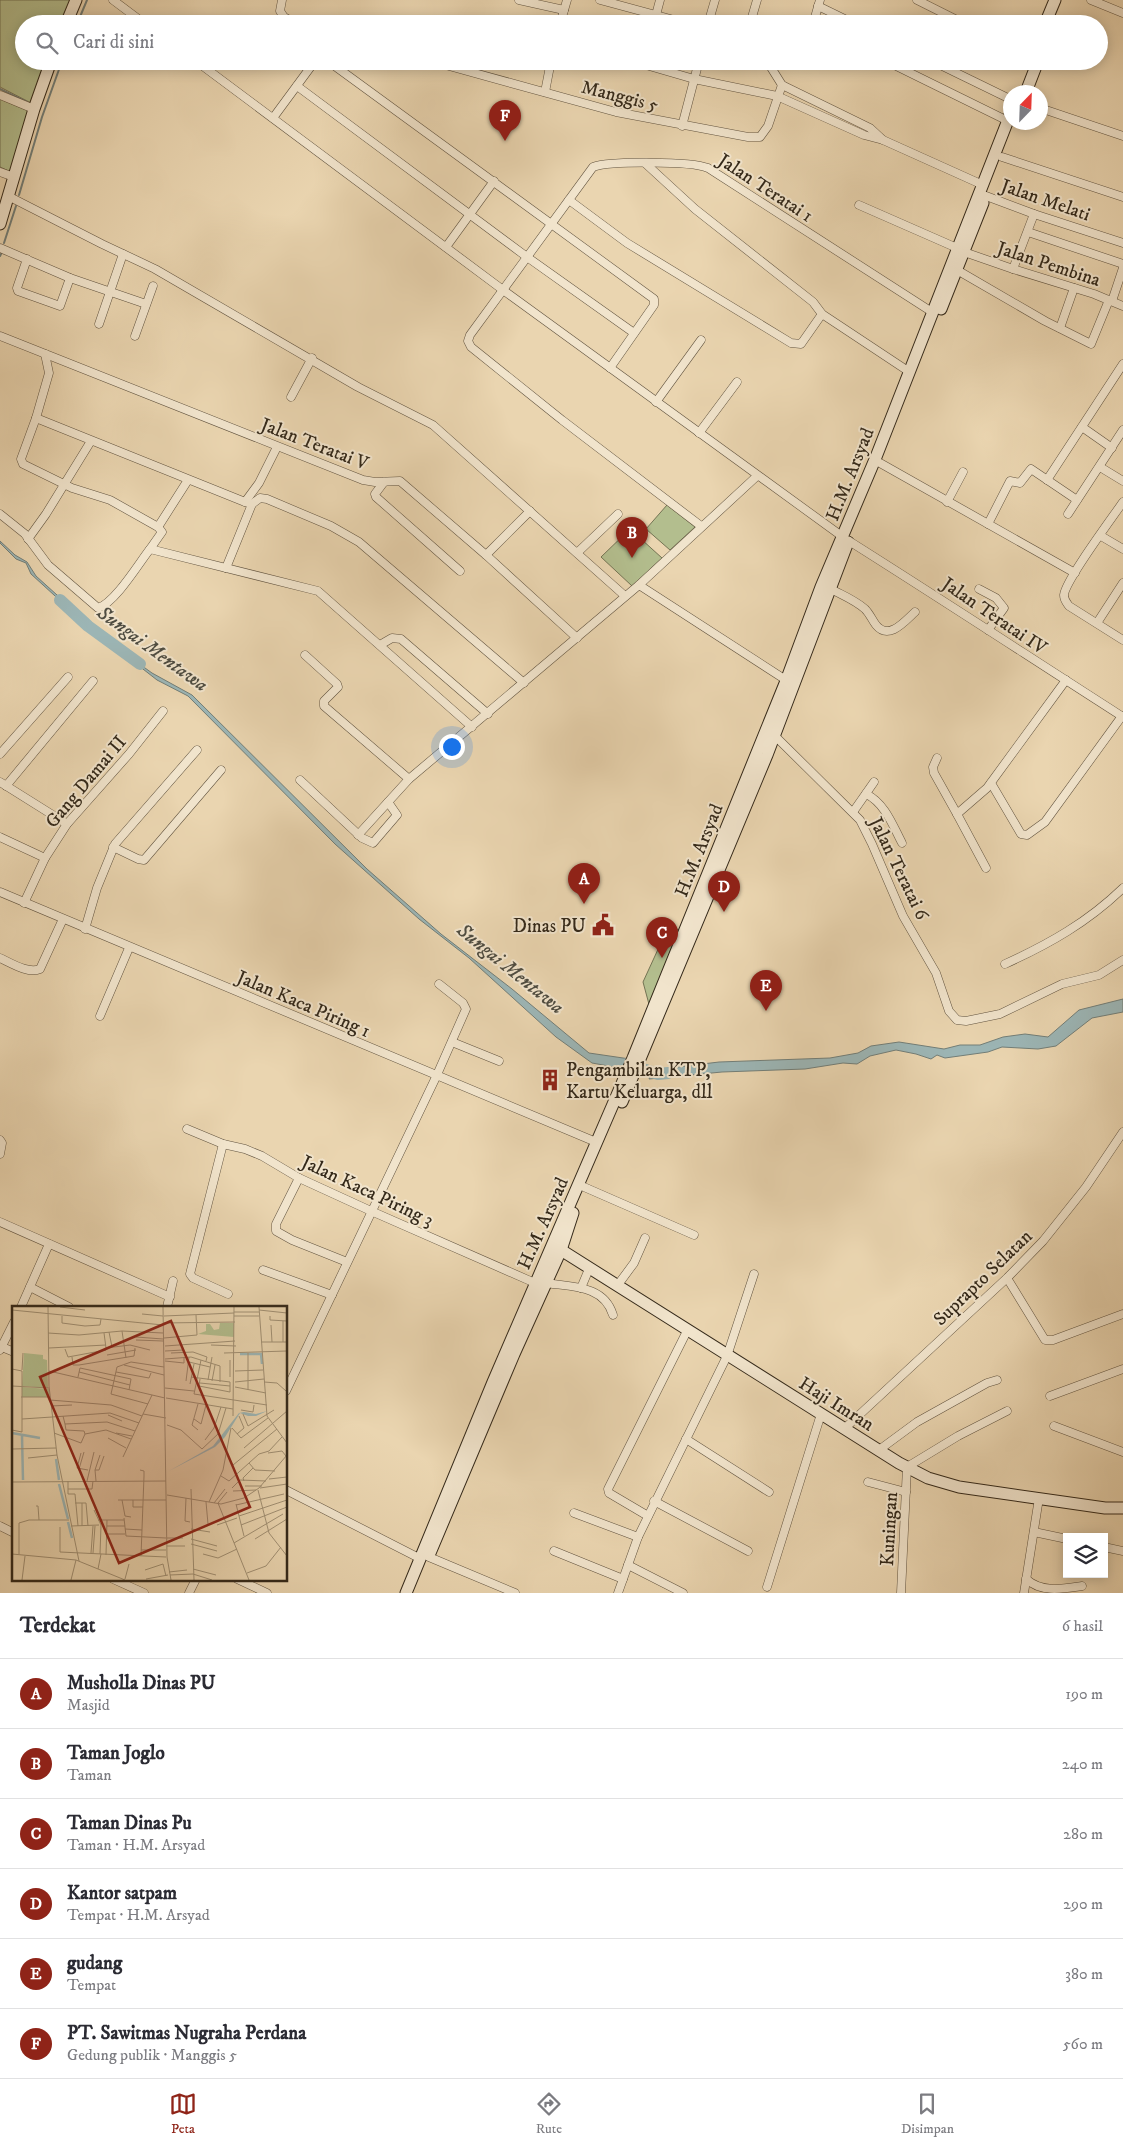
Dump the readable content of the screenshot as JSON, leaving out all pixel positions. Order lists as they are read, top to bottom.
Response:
{
  "streets": {
    "street": [
      "Manggis 5",
      "Jalan Teratai 1",
      "Jalan Melati",
      "Jalan Pembina",
      "Jalan Teratai V",
      "H.M. Arsyad",
      "Jalan Teratai IV",
      "Gang Damai II",
      "Jalan Teratai 6",
      "Jalan Kaca Piring 1",
      "Jalan Kaca Piring 3",
      "Suprapto Selatan",
      "Haji Imran",
      "Kuningan"
    ]
  },
  "crossings": [
    ["Manggis 5", "Jalan Melati"],
    ["Manggis 5", "H.M. Arsyad"],
    ["Jalan Teratai 1", "H.M. Arsyad"],
    ["Jalan Teratai 1", "Jalan Teratai IV"],
    ["Jalan Melati", "H.M. Arsyad"],
    ["Jalan Pembina", "H.M. Arsyad"],
    ["H.M. Arsyad", "Jalan Teratai IV"],
    ["H.M. Arsyad", "Jalan Teratai 6"],
    ["H.M. Arsyad", "Jalan Kaca Piring 1"],
    ["H.M. Arsyad", "Jalan Kaca Piring 3"],
    ["H.M. Arsyad", "Haji Imran"],
    ["Gang Damai II", "Jalan Kaca Piring 1"],
    ["Suprapto Selatan", "Haji Imran"],
    ["Haji Imran", "Kuningan"]
  ],
  "water": ["Sungai Mentawa"],
  "places": {
    "public building": ["Dinas PU"],
    "building": ["Pengambilan KTP, Kartu Keluarga, dll"]
  },
  "north": "top right",
  "page": {
    "search": "Cari di sini",
    "pins": [
      "F",
      "B",
      "A",
      "D",
      "C",
      "E"
    ],
    "heading": ["Terdekat", "6 hasil"],
    "list": [
      {
        "mark": "A",
        "name": "Musholla Dinas PU",
        "note": "Masjid",
        "value": "190 m"
      },
      {
        "mark": "B",
        "name": "Taman Joglo",
        "note": "Taman",
        "value": "240 m"
      },
      {
        "mark": "C",
        "name": "Taman Dinas Pu",
        "note": "Taman · H.M. Arsyad",
        "value": "280 m"
      },
      {
        "mark": "D",
        "name": "Kantor satpam",
        "note": "Tempat · H.M. Arsyad",
        "value": "290 m"
      },
      {
        "mark": "E",
        "name": "gudang",
        "note": "Tempat",
        "value": "380 m"
      },
      {
        "mark": "F",
        "name": "PT. Sawitmas Nugraha Perdana",
        "note": "Gedung publik · Manggis 5",
        "value": "560 m"
      }
    ],
    "nav": ["Peta", "Rute", "Disimpan"]
  }
}
